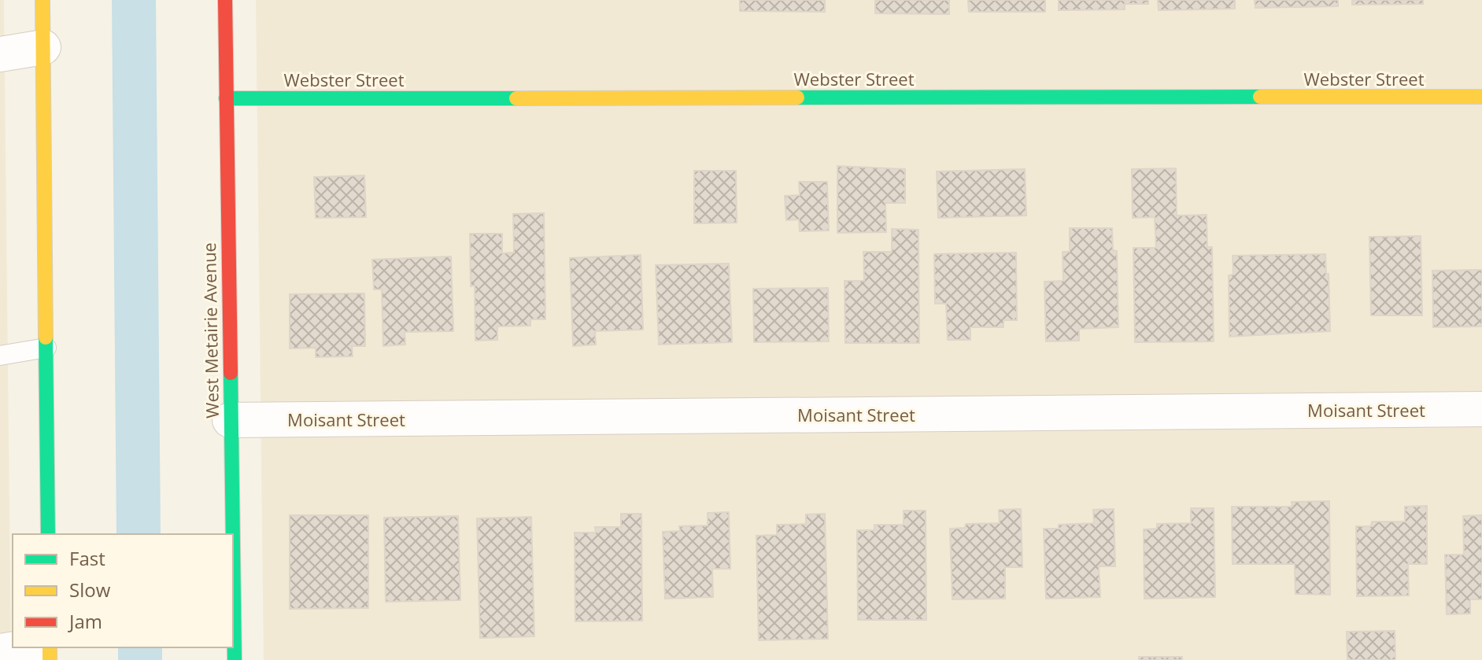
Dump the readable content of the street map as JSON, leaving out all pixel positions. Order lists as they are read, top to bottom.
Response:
{
  "streets": {
    "street": ["Webster Street", "West Metairie Avenue", "Moisant Street"]
  },
  "crossings": [
    ["Webster Street", "West Metairie Avenue"],
    ["West Metairie Avenue", "Moisant Street"]
  ],
  "legend": ["Fast", "Slow", "Jam"]
}
